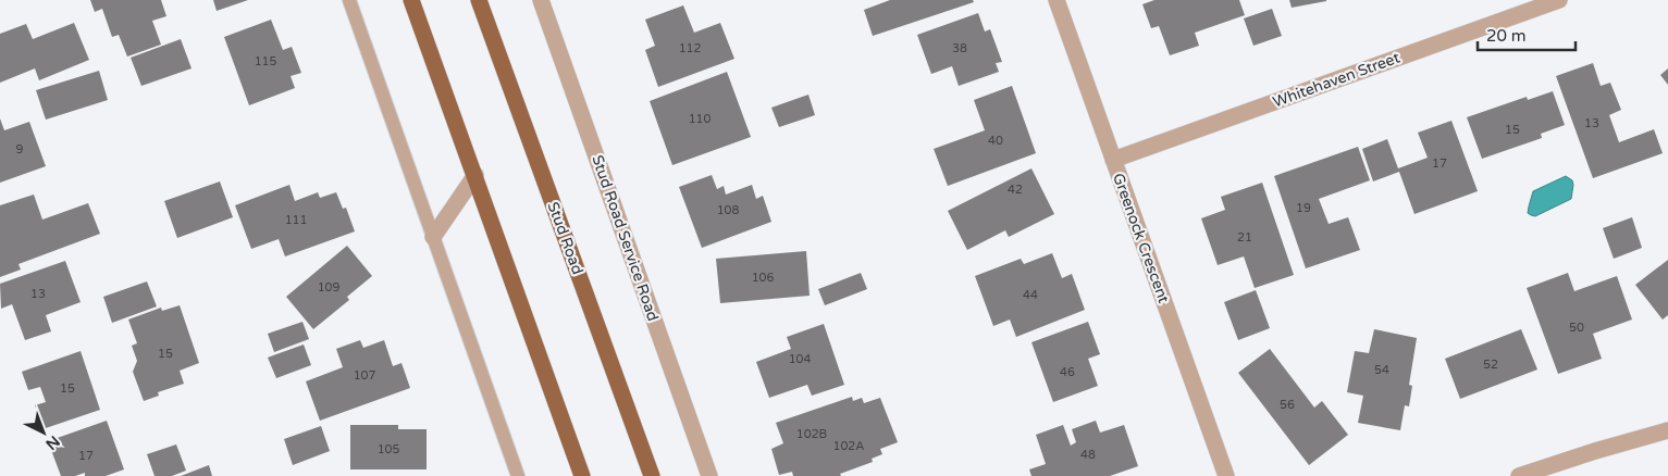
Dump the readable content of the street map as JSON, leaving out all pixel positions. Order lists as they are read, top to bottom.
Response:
{
  "streets": {
    "main road": ["Stud Road"],
    "street": ["Whitehaven Street", "Stud Road Service Road", "Greenock Crescent"]
  },
  "crossings": [
    ["Whitehaven Street", "Greenock Crescent"]
  ],
  "house_numbers": [
    "112",
    "38",
    "115",
    "110",
    "13",
    "15",
    "40",
    "9",
    "17",
    "42",
    "19",
    "108",
    "111",
    "21",
    "106",
    "109",
    "13",
    "44",
    "50",
    "15",
    "104",
    "52",
    "54",
    "46",
    "107",
    "15",
    "56",
    "102B",
    "102A",
    "105",
    "48",
    "17"
  ],
  "scale_bar": "20 m",
  "north": "bottom right"
}
